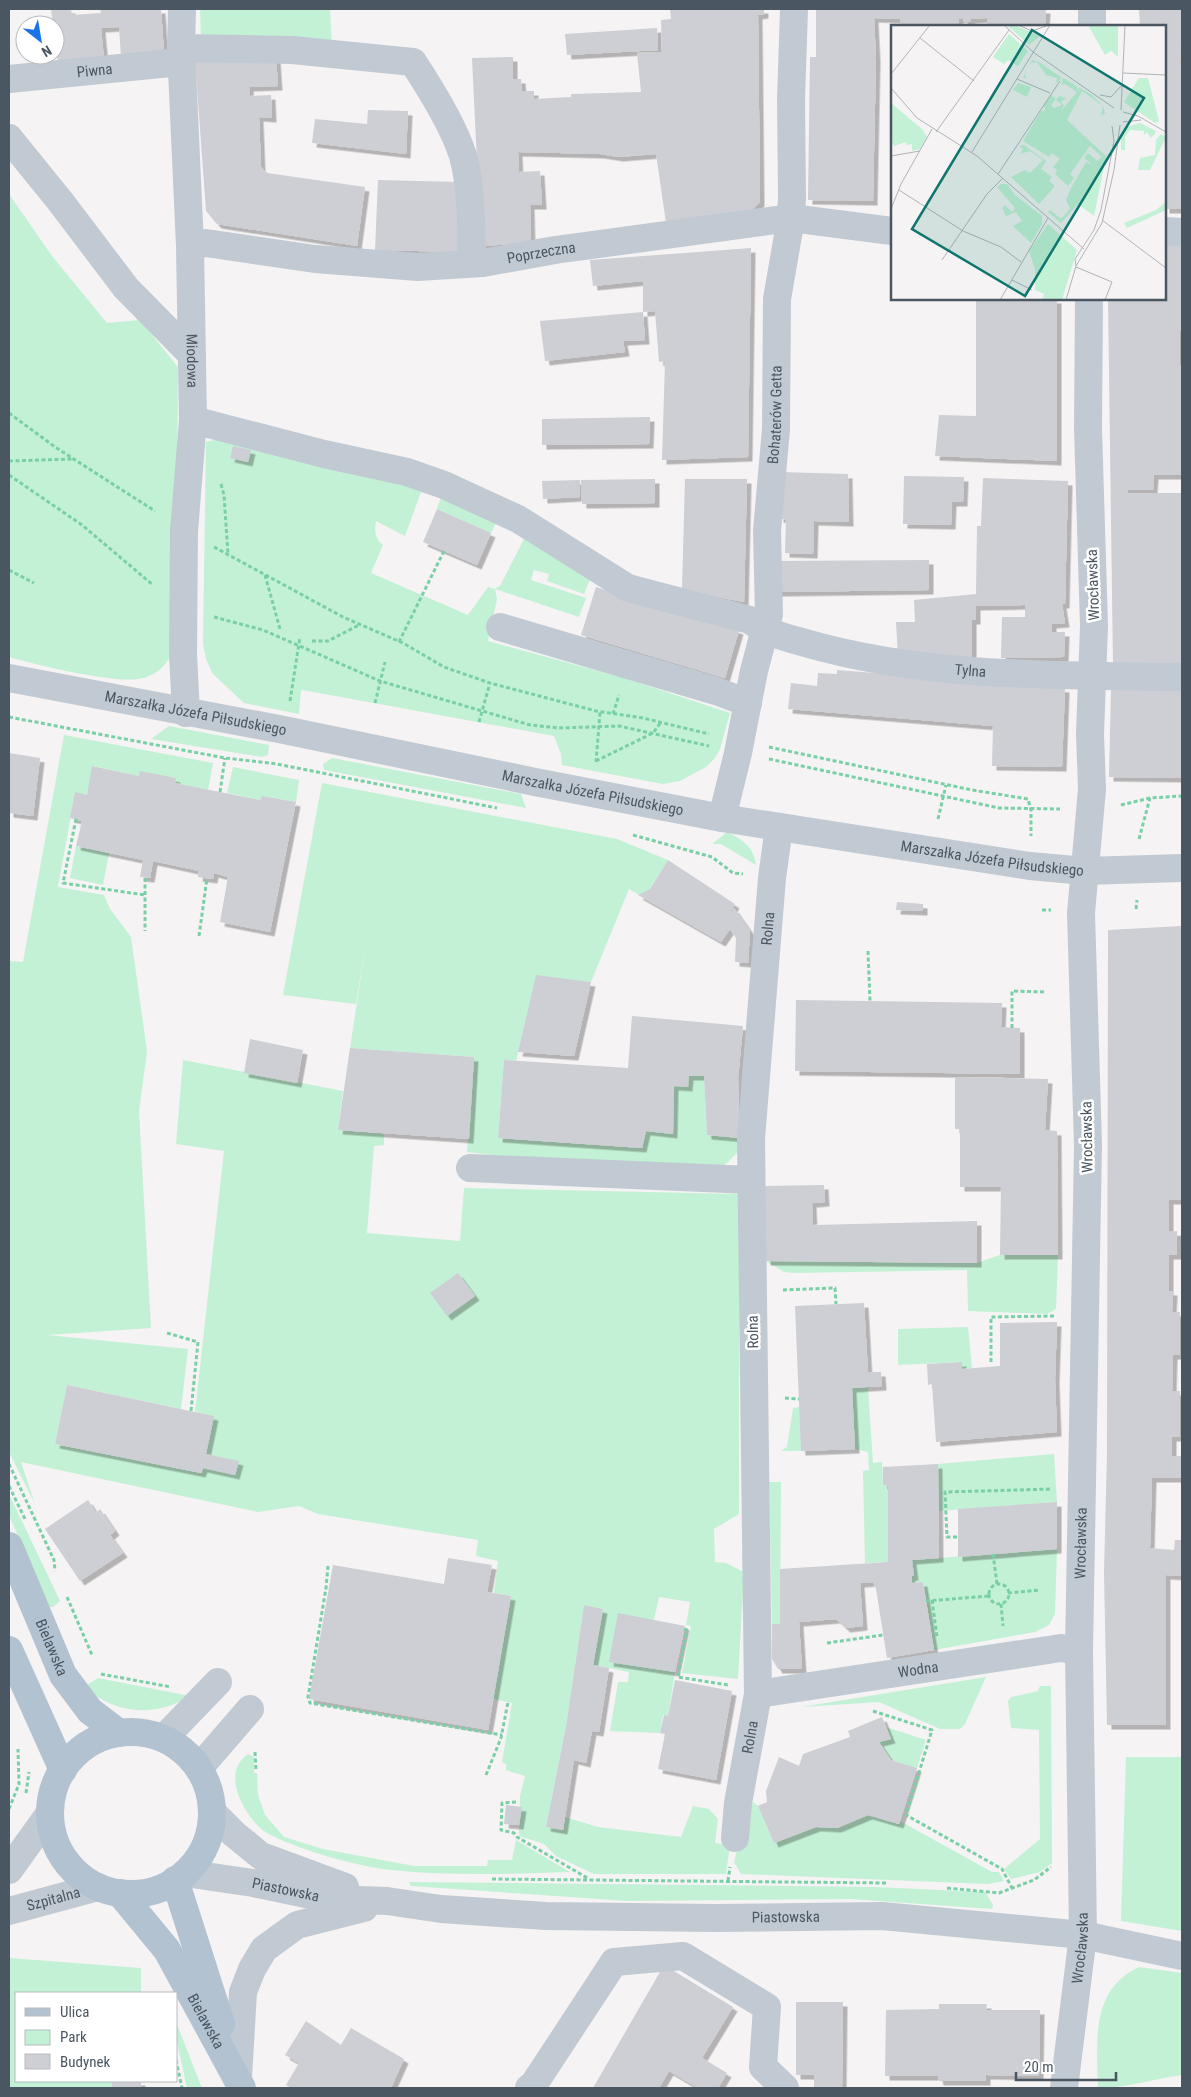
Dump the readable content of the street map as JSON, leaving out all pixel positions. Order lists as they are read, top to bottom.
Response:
{
  "streets": {
    "main road": ["Bielawska"],
    "street": [
      "Piwna",
      "Poprzeczna",
      "Miodowa",
      "Bohaterów Getta",
      "Wrocławska",
      "Tylna",
      "Marszałka Józefa Piłsudskiego",
      "Rolna",
      "Wodna",
      "Piastowska",
      "Szpitalna"
    ]
  },
  "crossings": [
    ["Piwna", "Poprzeczna"],
    ["Piwna", "Miodowa"],
    ["Poprzeczna", "Miodowa"],
    ["Poprzeczna", "Bohaterów Getta"],
    ["Miodowa", "Tylna"],
    ["Miodowa", "Marszałka Józefa Piłsudskiego"],
    ["Bohaterów Getta", "Tylna"],
    ["Bohaterów Getta", "Marszałka Józefa Piłsudskiego"],
    ["Wrocławska", "Tylna"],
    ["Wrocławska", "Marszałka Józefa Piłsudskiego"],
    ["Wrocławska", "Wodna"],
    ["Wrocławska", "Piastowska"],
    ["Marszałka Józefa Piłsudskiego", "Rolna"],
    ["Rolna", "Wodna"],
    ["Bielawska", "Piastowska"],
    ["Bielawska", "Szpitalna"],
    ["Piastowska", "Szpitalna"]
  ],
  "legend": ["Ulica", "Park", "Budynek"],
  "scale_bar": "20 m",
  "north": "bottom right"
}
